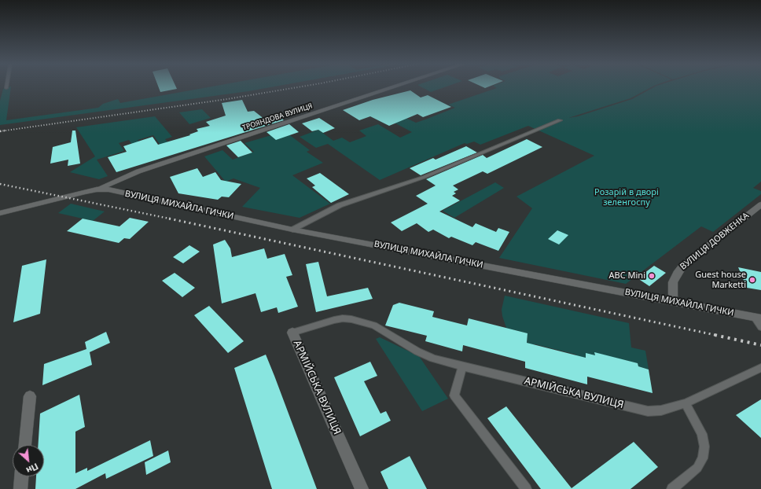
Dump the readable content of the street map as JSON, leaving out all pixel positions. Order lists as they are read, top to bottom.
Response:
{
  "streets": {
    "street": [
      "ТРОЯНДОВА ВУЛИЦЯ",
      "ВУЛИЦЯ МИХАЙЛА ГИЧКИ",
      "ВУЛИЦЯ ДОВЖЕНКА",
      "АРМІЙСЬКА ВУЛИЦЯ"
    ]
  },
  "crossings": [
    ["ТРОЯНДОВА ВУЛИЦЯ", "ВУЛИЦЯ МИХАЙЛА ГИЧКИ"],
    ["ВУЛИЦЯ МИХАЙЛА ГИЧКИ", "ВУЛИЦЯ ДОВЖЕНКА"]
  ],
  "parks": ["Розарій в дворі зеленгоспу"],
  "places": ["ABC Mini", "Guest house Marketti"],
  "north": "bottom right"
}
